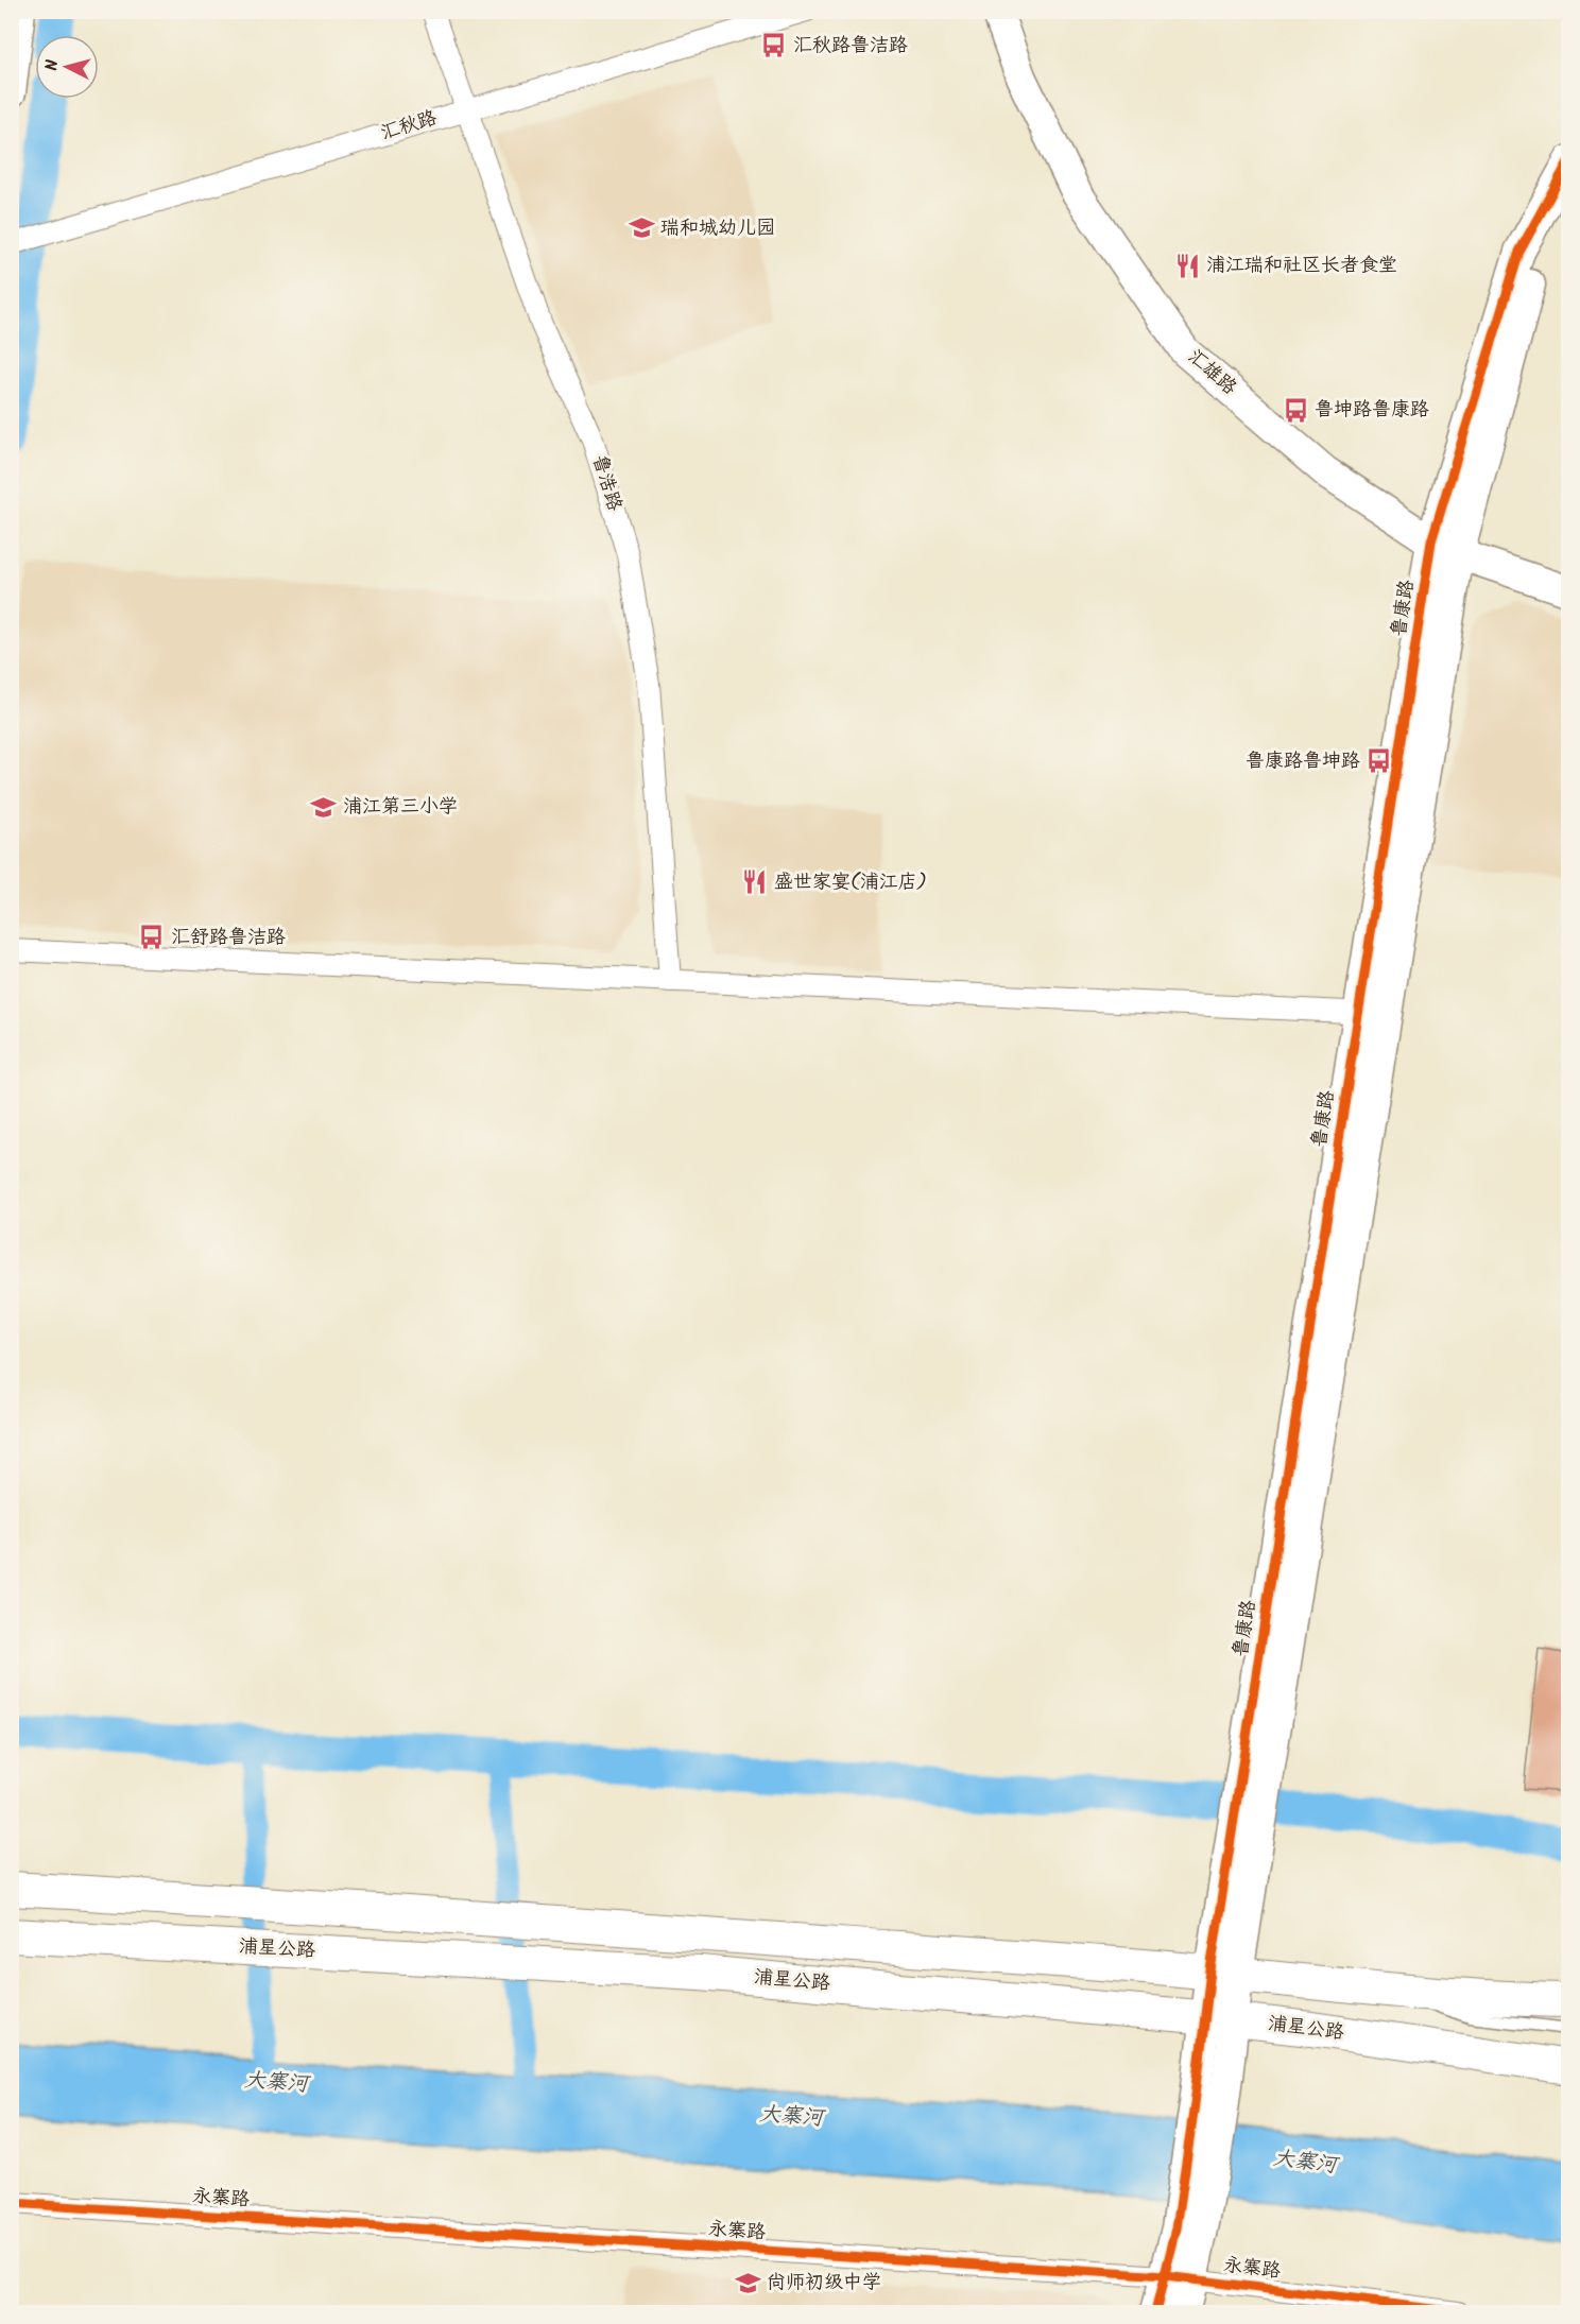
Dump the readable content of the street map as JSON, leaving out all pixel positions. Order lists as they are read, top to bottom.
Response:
{
  "streets": {
    "main road": ["浦星公路"],
    "street": [
      "汇秋路",
      "汇雄路",
      "鲁浩路",
      "鲁康路",
      "永寨路"
    ]
  },
  "crossings": [
    ["汇秋路", "鲁浩路"],
    ["汇雄路", "鲁康路"],
    ["鲁康路", "浦星公路"],
    ["鲁康路", "永寨路"]
  ],
  "water": ["大寨河"],
  "places": {
    "bus stop": [
      "汇秋路鲁洁路",
      "鲁坤路鲁康路",
      "鲁康路鲁坤路",
      "汇舒路鲁洁路"
    ],
    "school or university": ["瑞和城幼儿园", "浦江第三小学", "尚师初级中学"],
    "restaurant": ["浦江瑞和社区长者食堂", "盛世家宴(浦江店)"]
  },
  "north": "left"
}
